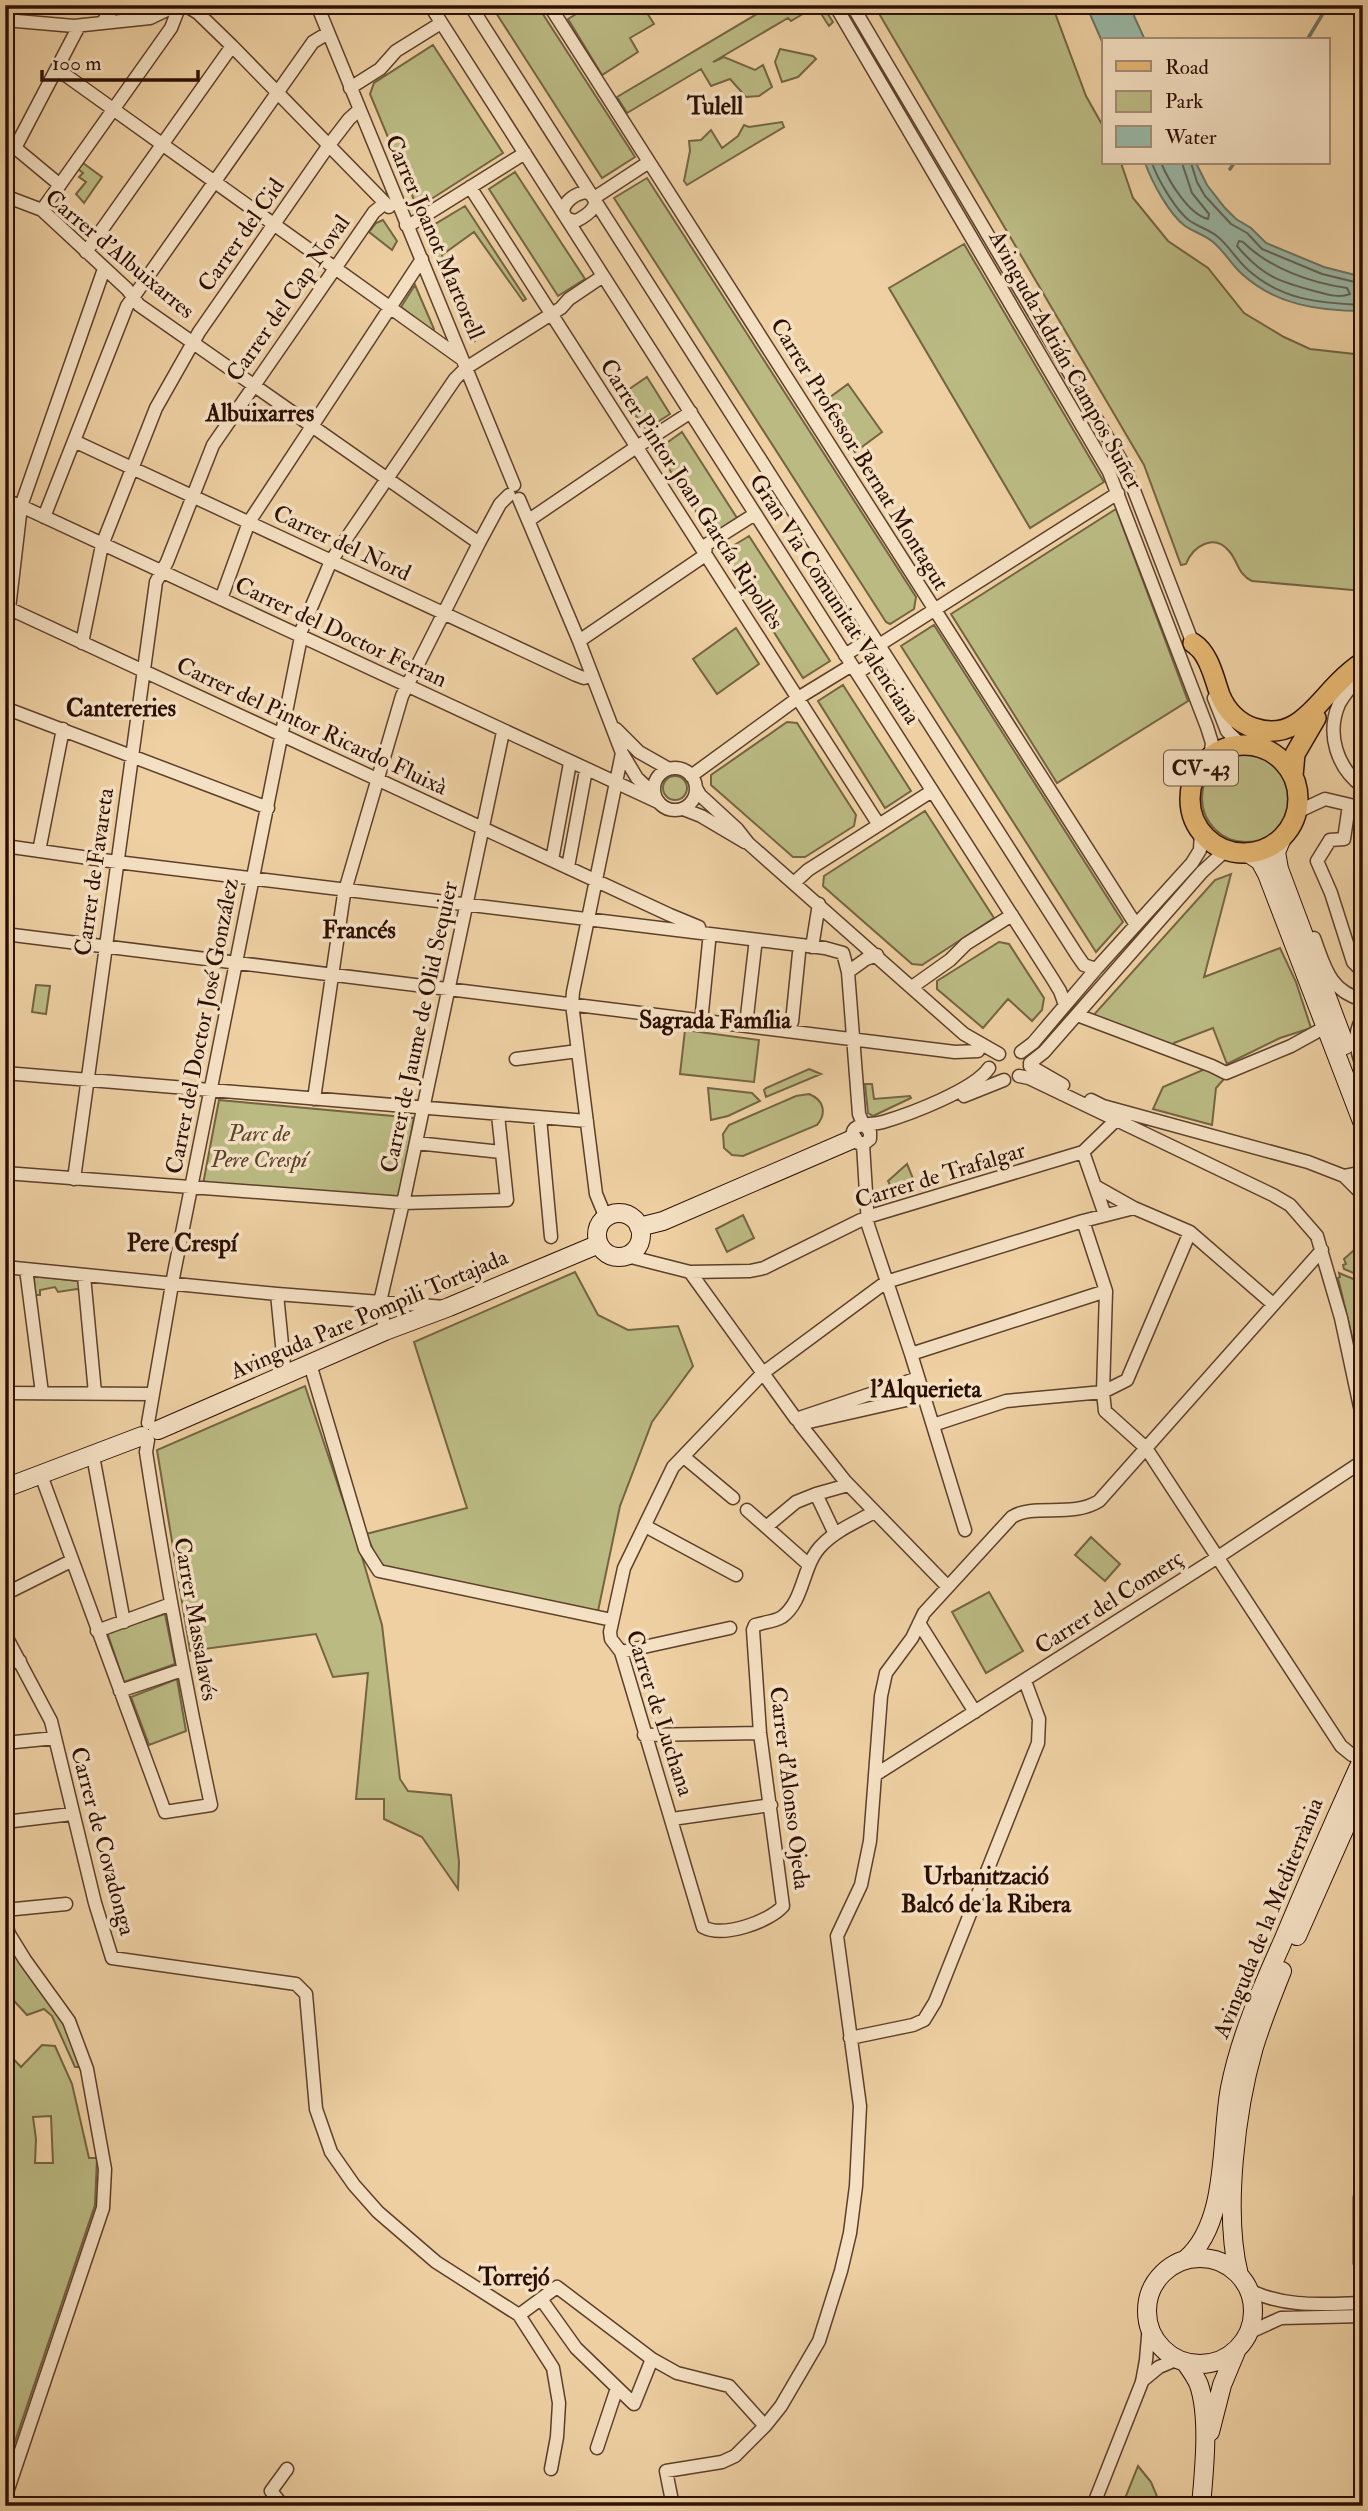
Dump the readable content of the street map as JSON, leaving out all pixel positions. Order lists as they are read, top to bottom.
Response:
{
  "streets": {
    "main road": ["CV-43", "Avinguda Pare Pompili Tortajada", "Avinguda de la Mediterrània"],
    "street": [
      "Carrer del Cid",
      "Carrer Joanot Martorell",
      "Carrer d'Albuixarres",
      "Carrer del Cap Noval",
      "Avinguda Adrián Campos Suñer",
      "Carrer Professor Bernat Montagut",
      "Carrer Pintor Joan García Ripollès",
      "Carrer del Nord",
      "Gran Via Comunitat Valenciana",
      "Carrer del Doctor Ferran",
      "Carrer del Pintor Ricardo Fluixà",
      "Carrer de Favareta",
      "Carrer del Doctor José González",
      "Carrer de Jaume de Olid Sequier",
      "Carrer de Trafalgar",
      "Carrer del Comerç",
      "Carrer Massalavés",
      "Carrer de Luchana",
      "Carrer d'Alonso Ojeda",
      "Carrer de Covadonga"
    ]
  },
  "crossings": [
    ["Carrer del Cid", "Carrer Joanot Martorell"],
    ["Carrer del Cid", "Carrer d'Albuixarres"],
    ["Carrer del Cid", "Carrer del Nord"],
    ["Carrer del Cid", "Carrer del Doctor Ferran"],
    ["Carrer del Cid", "Carrer del Pintor Ricardo Fluixà"],
    ["Carrer Joanot Martorell", "Carrer del Nord"],
    ["Carrer Joanot Martorell", "Carrer del Doctor Ferran"],
    ["Carrer Joanot Martorell", "Carrer del Doctor José González"],
    ["Carrer d'Albuixarres", "Carrer del Cap Noval"],
    ["Carrer d'Albuixarres", "Carrer del Doctor José González"],
    ["Carrer del Cap Noval", "Carrer del Nord"],
    ["Carrer del Cap Noval", "Carrer del Doctor Ferran"],
    ["Carrer del Cap Noval", "Carrer de Favareta"],
    ["Avinguda Adrián Campos Suñer", "CV-43"],
    ["Carrer Pintor Joan García Ripollès", "Carrer del Doctor José González"],
    ["Carrer del Nord", "Carrer del Doctor José González"],
    ["Gran Via Comunitat Valenciana", "Carrer del Doctor José González"],
    ["Carrer del Doctor Ferran", "Carrer de Favareta"],
    ["Carrer del Doctor Ferran", "Carrer del Doctor José González"],
    ["Carrer del Doctor Ferran", "Carrer de Jaume de Olid Sequier"],
    ["Carrer del Pintor Ricardo Fluixà", "Carrer de Favareta"],
    ["Carrer del Pintor Ricardo Fluixà", "Carrer del Doctor José González"],
    ["Carrer del Pintor Ricardo Fluixà", "Carrer de Jaume de Olid Sequier"],
    ["Carrer del Doctor José González", "Avinguda Pare Pompili Tortajada"],
    ["Carrer del Doctor José González", "Carrer Massalavés"],
    ["Carrer de Jaume de Olid Sequier", "Avinguda Pare Pompili Tortajada"],
    ["Carrer de Trafalgar", "Avinguda Pare Pompili Tortajada"],
    ["Avinguda Pare Pompili Tortajada", "Carrer Massalavés"],
    ["Carrer de Luchana", "Carrer d'Alonso Ojeda"]
  ],
  "districts": [
    "Tulell",
    "Albuixarres",
    "Cantereries",
    "Francés",
    "Sagrada Família",
    "Pere Crespí",
    "l'Alquerieta",
    "Urbanització Balcó de la Ribera",
    "Torrejó"
  ],
  "parks": ["Parc de Pere Crespí"],
  "legend": ["Road", "Park", "Water"],
  "scale_bar": "100 m"
}
